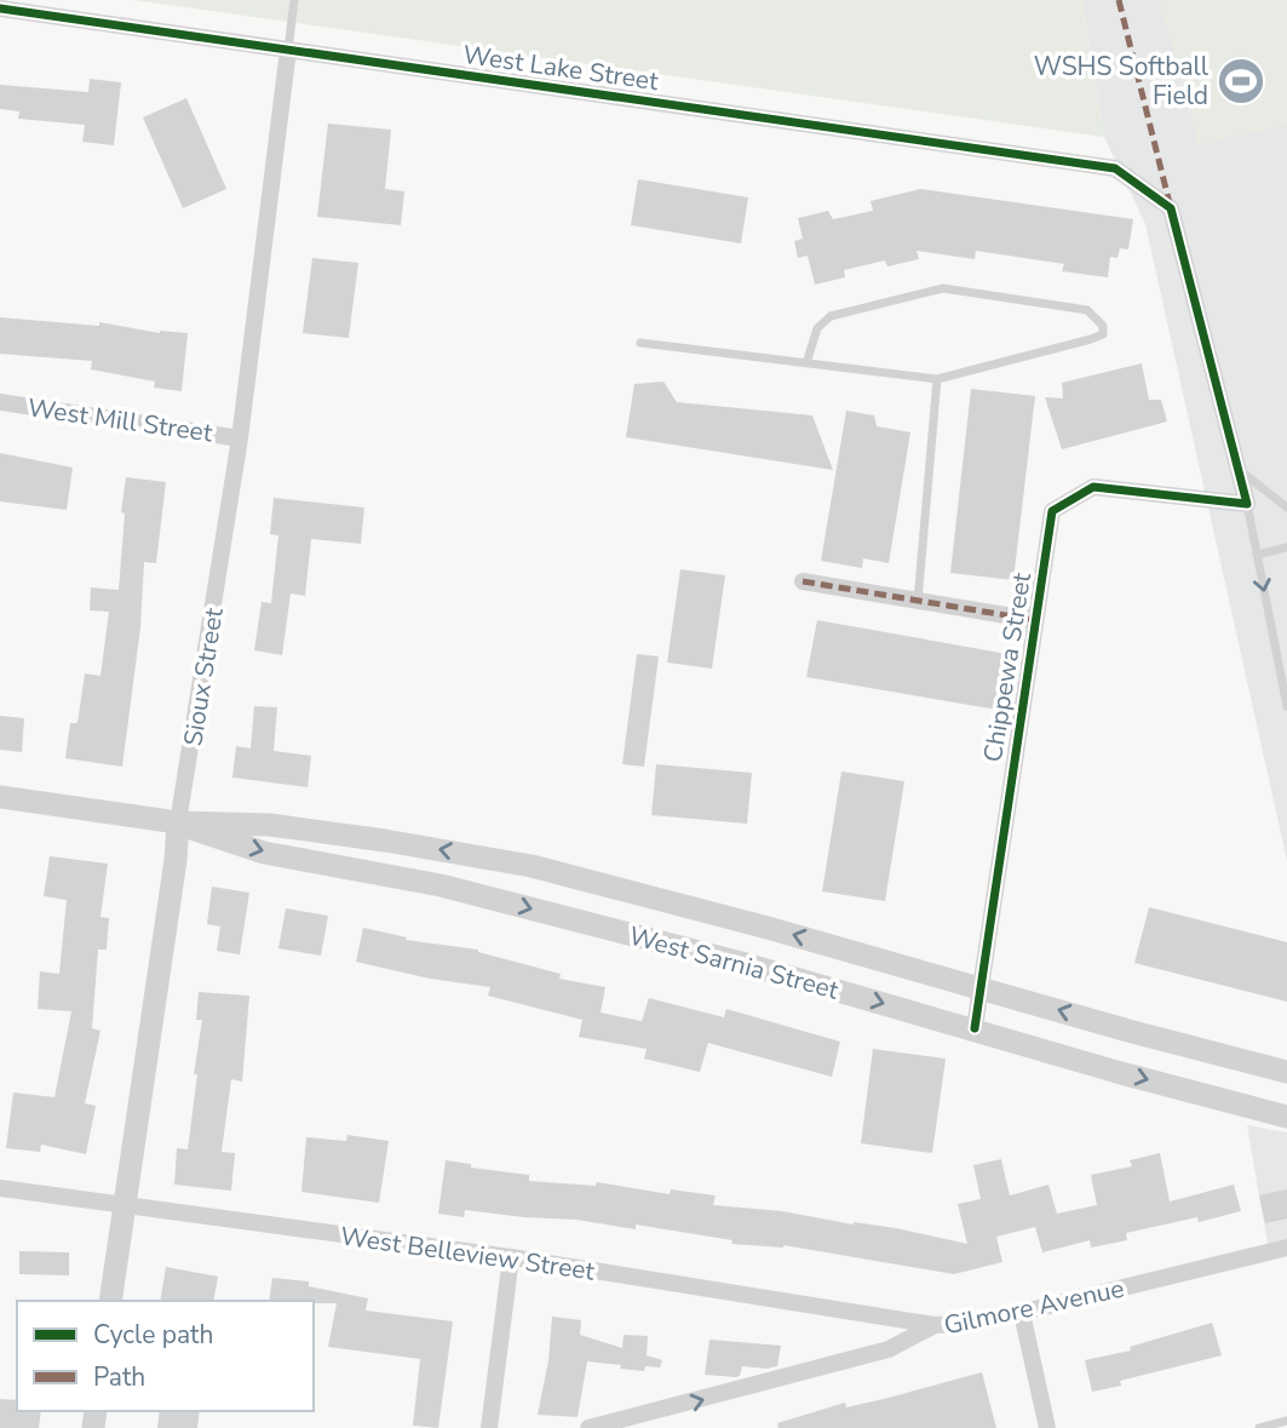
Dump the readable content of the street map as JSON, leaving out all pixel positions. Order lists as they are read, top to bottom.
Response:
{
  "streets": {
    "street": [
      "West Lake Street",
      "West Mill Street",
      "Chippewa Street",
      "Sioux Street",
      "West Sarnia Street",
      "West Belleview Street",
      "Gilmore Avenue"
    ]
  },
  "crossings": [
    ["West Lake Street", "Sioux Street"],
    ["West Mill Street", "Sioux Street"],
    ["Chippewa Street", "West Sarnia Street"],
    ["Sioux Street", "West Sarnia Street"],
    ["Sioux Street", "West Belleview Street"],
    ["West Belleview Street", "Gilmore Avenue"]
  ],
  "one_way": ["Gilmore Avenue"],
  "places": {
    "sports": ["WSHS Softball Field"]
  },
  "legend": ["Cycle path", "Path"]
}
